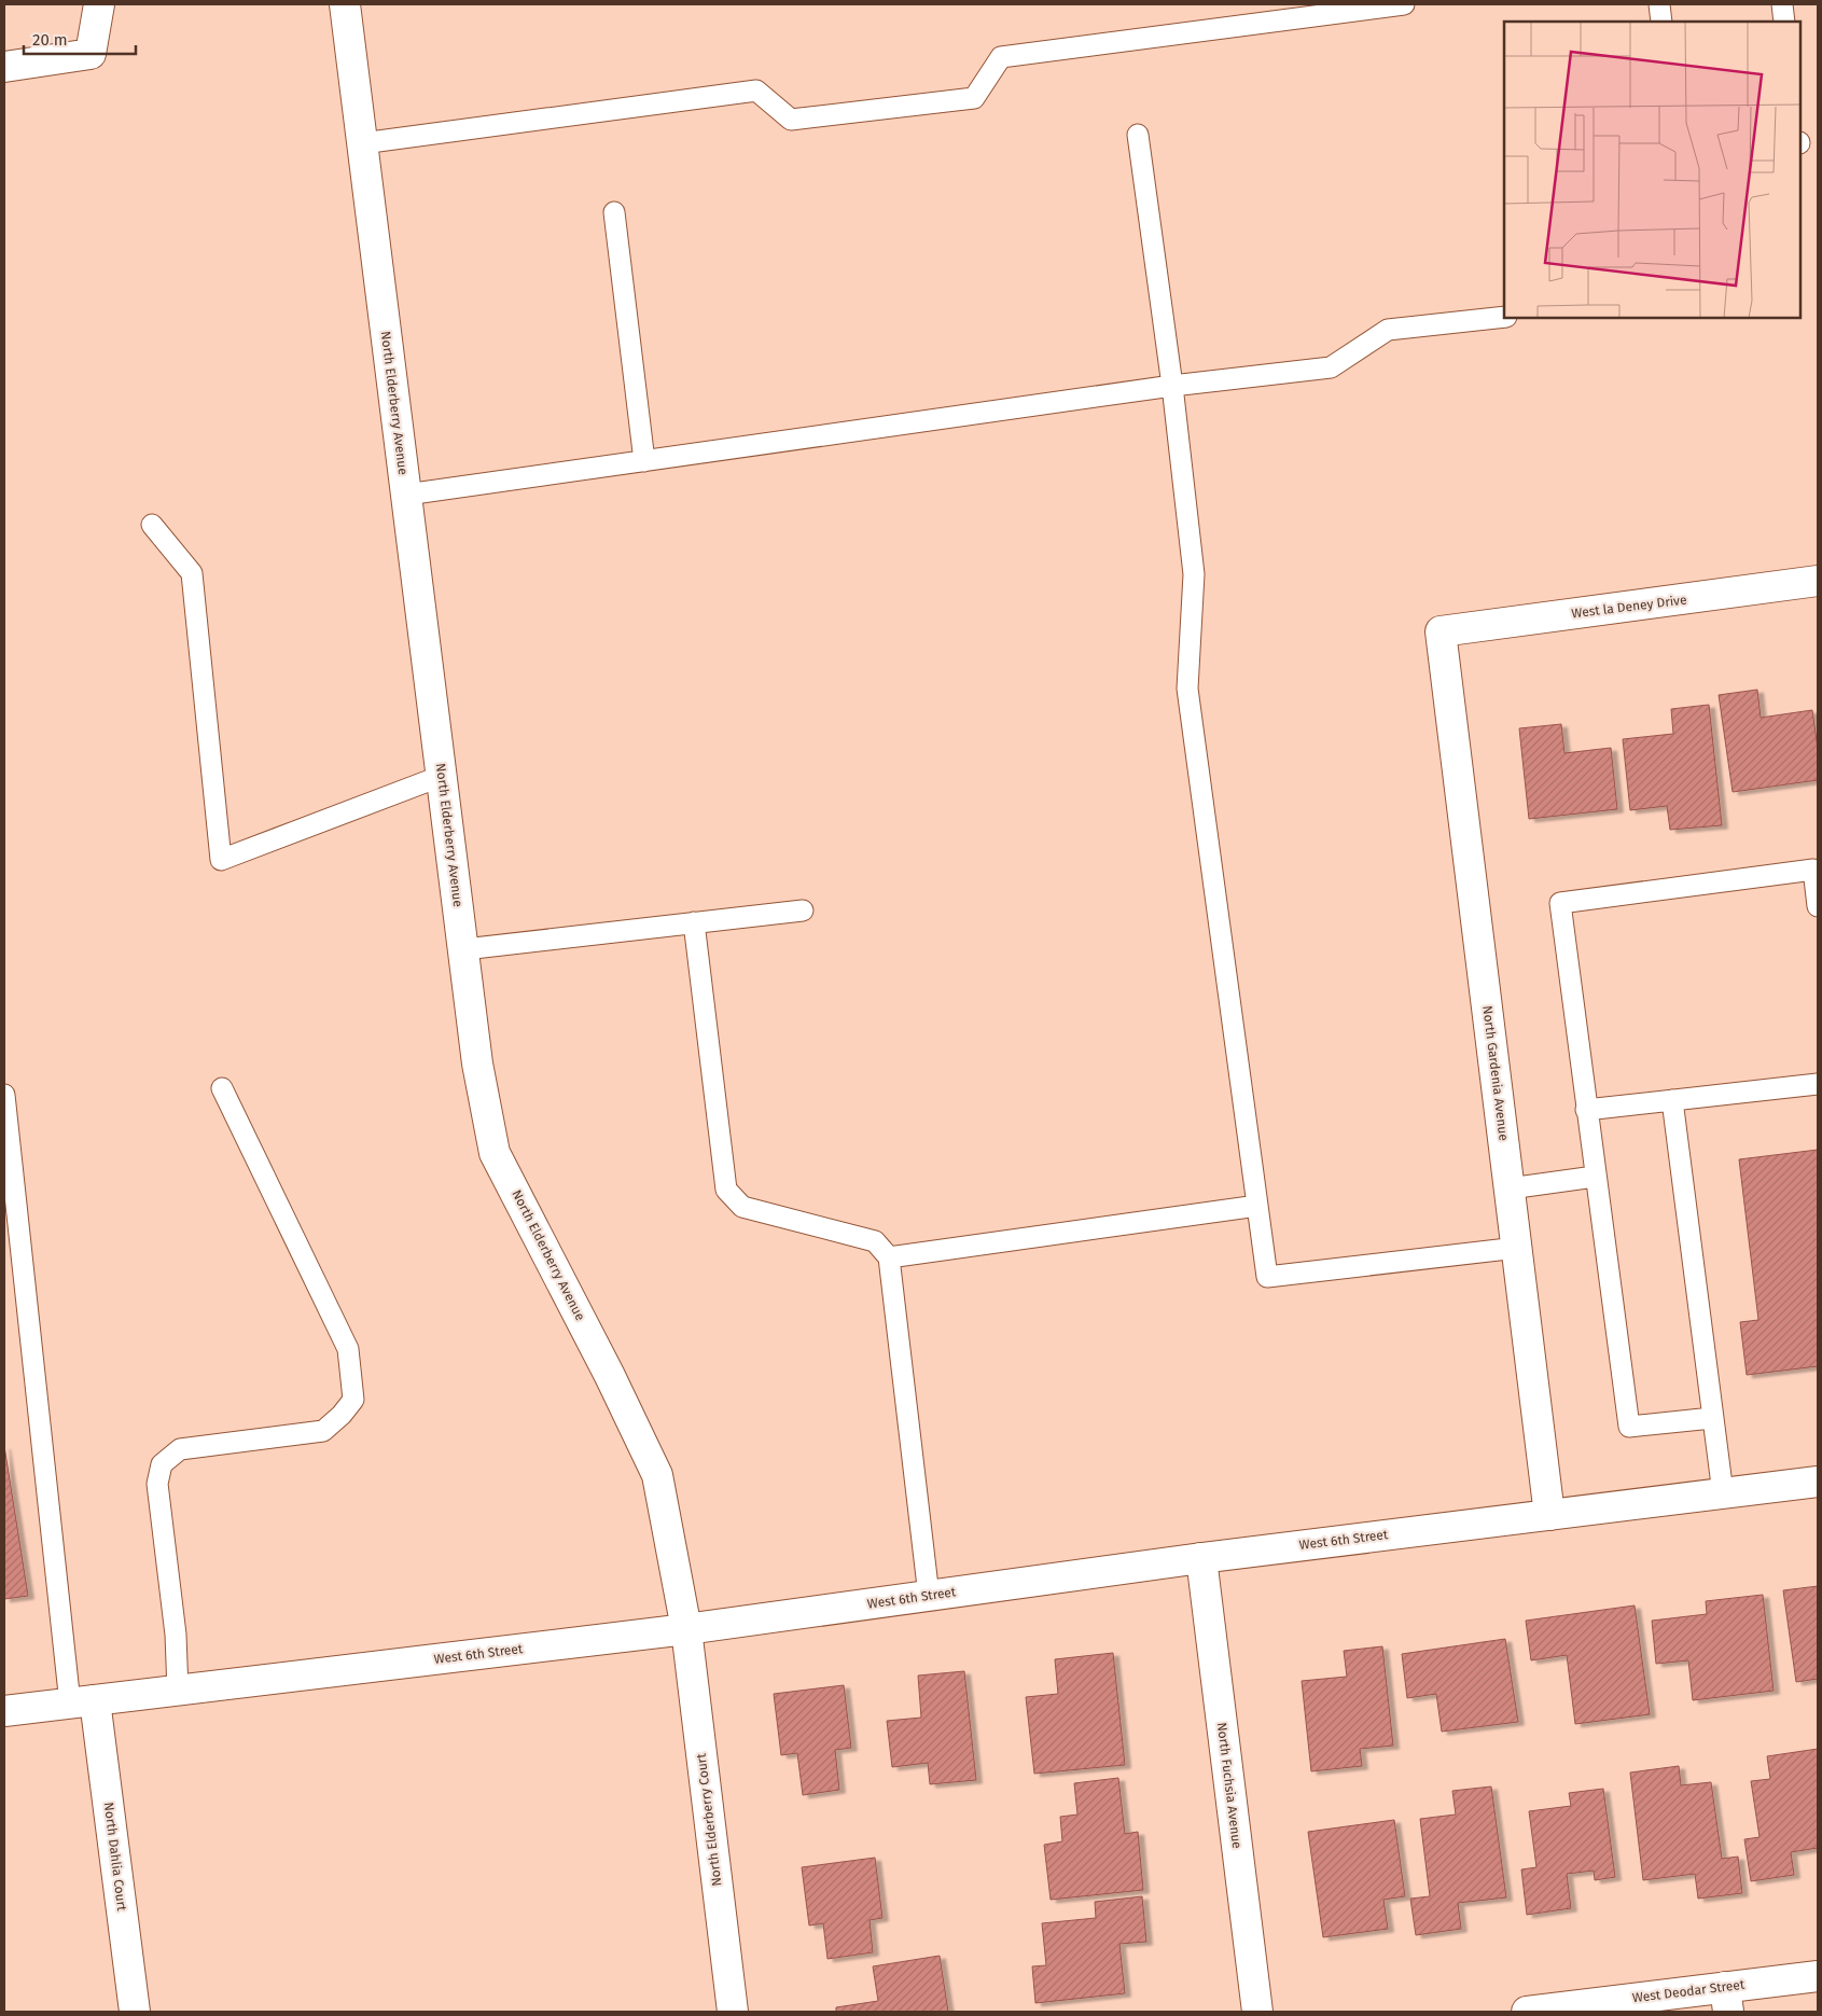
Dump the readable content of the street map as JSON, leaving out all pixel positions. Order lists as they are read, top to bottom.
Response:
{
  "streets": {
    "street": [
      "North Elderberry Avenue",
      "West la Deney Drive",
      "North Gardenia Avenue",
      "West 6th Street",
      "North Fuchsia Avenue",
      "North Elderberry Court",
      "North Dahlia Court",
      "West Deodar Street"
    ]
  },
  "crossings": [
    ["North Elderberry Avenue", "West 6th Street"],
    ["North Elderberry Avenue", "North Elderberry Court"],
    ["West la Deney Drive", "North Gardenia Avenue"],
    ["North Gardenia Avenue", "West 6th Street"],
    ["West 6th Street", "North Fuchsia Avenue"],
    ["West 6th Street", "North Elderberry Court"],
    ["West 6th Street", "North Dahlia Court"]
  ],
  "scale_bar": "20 m"
}
